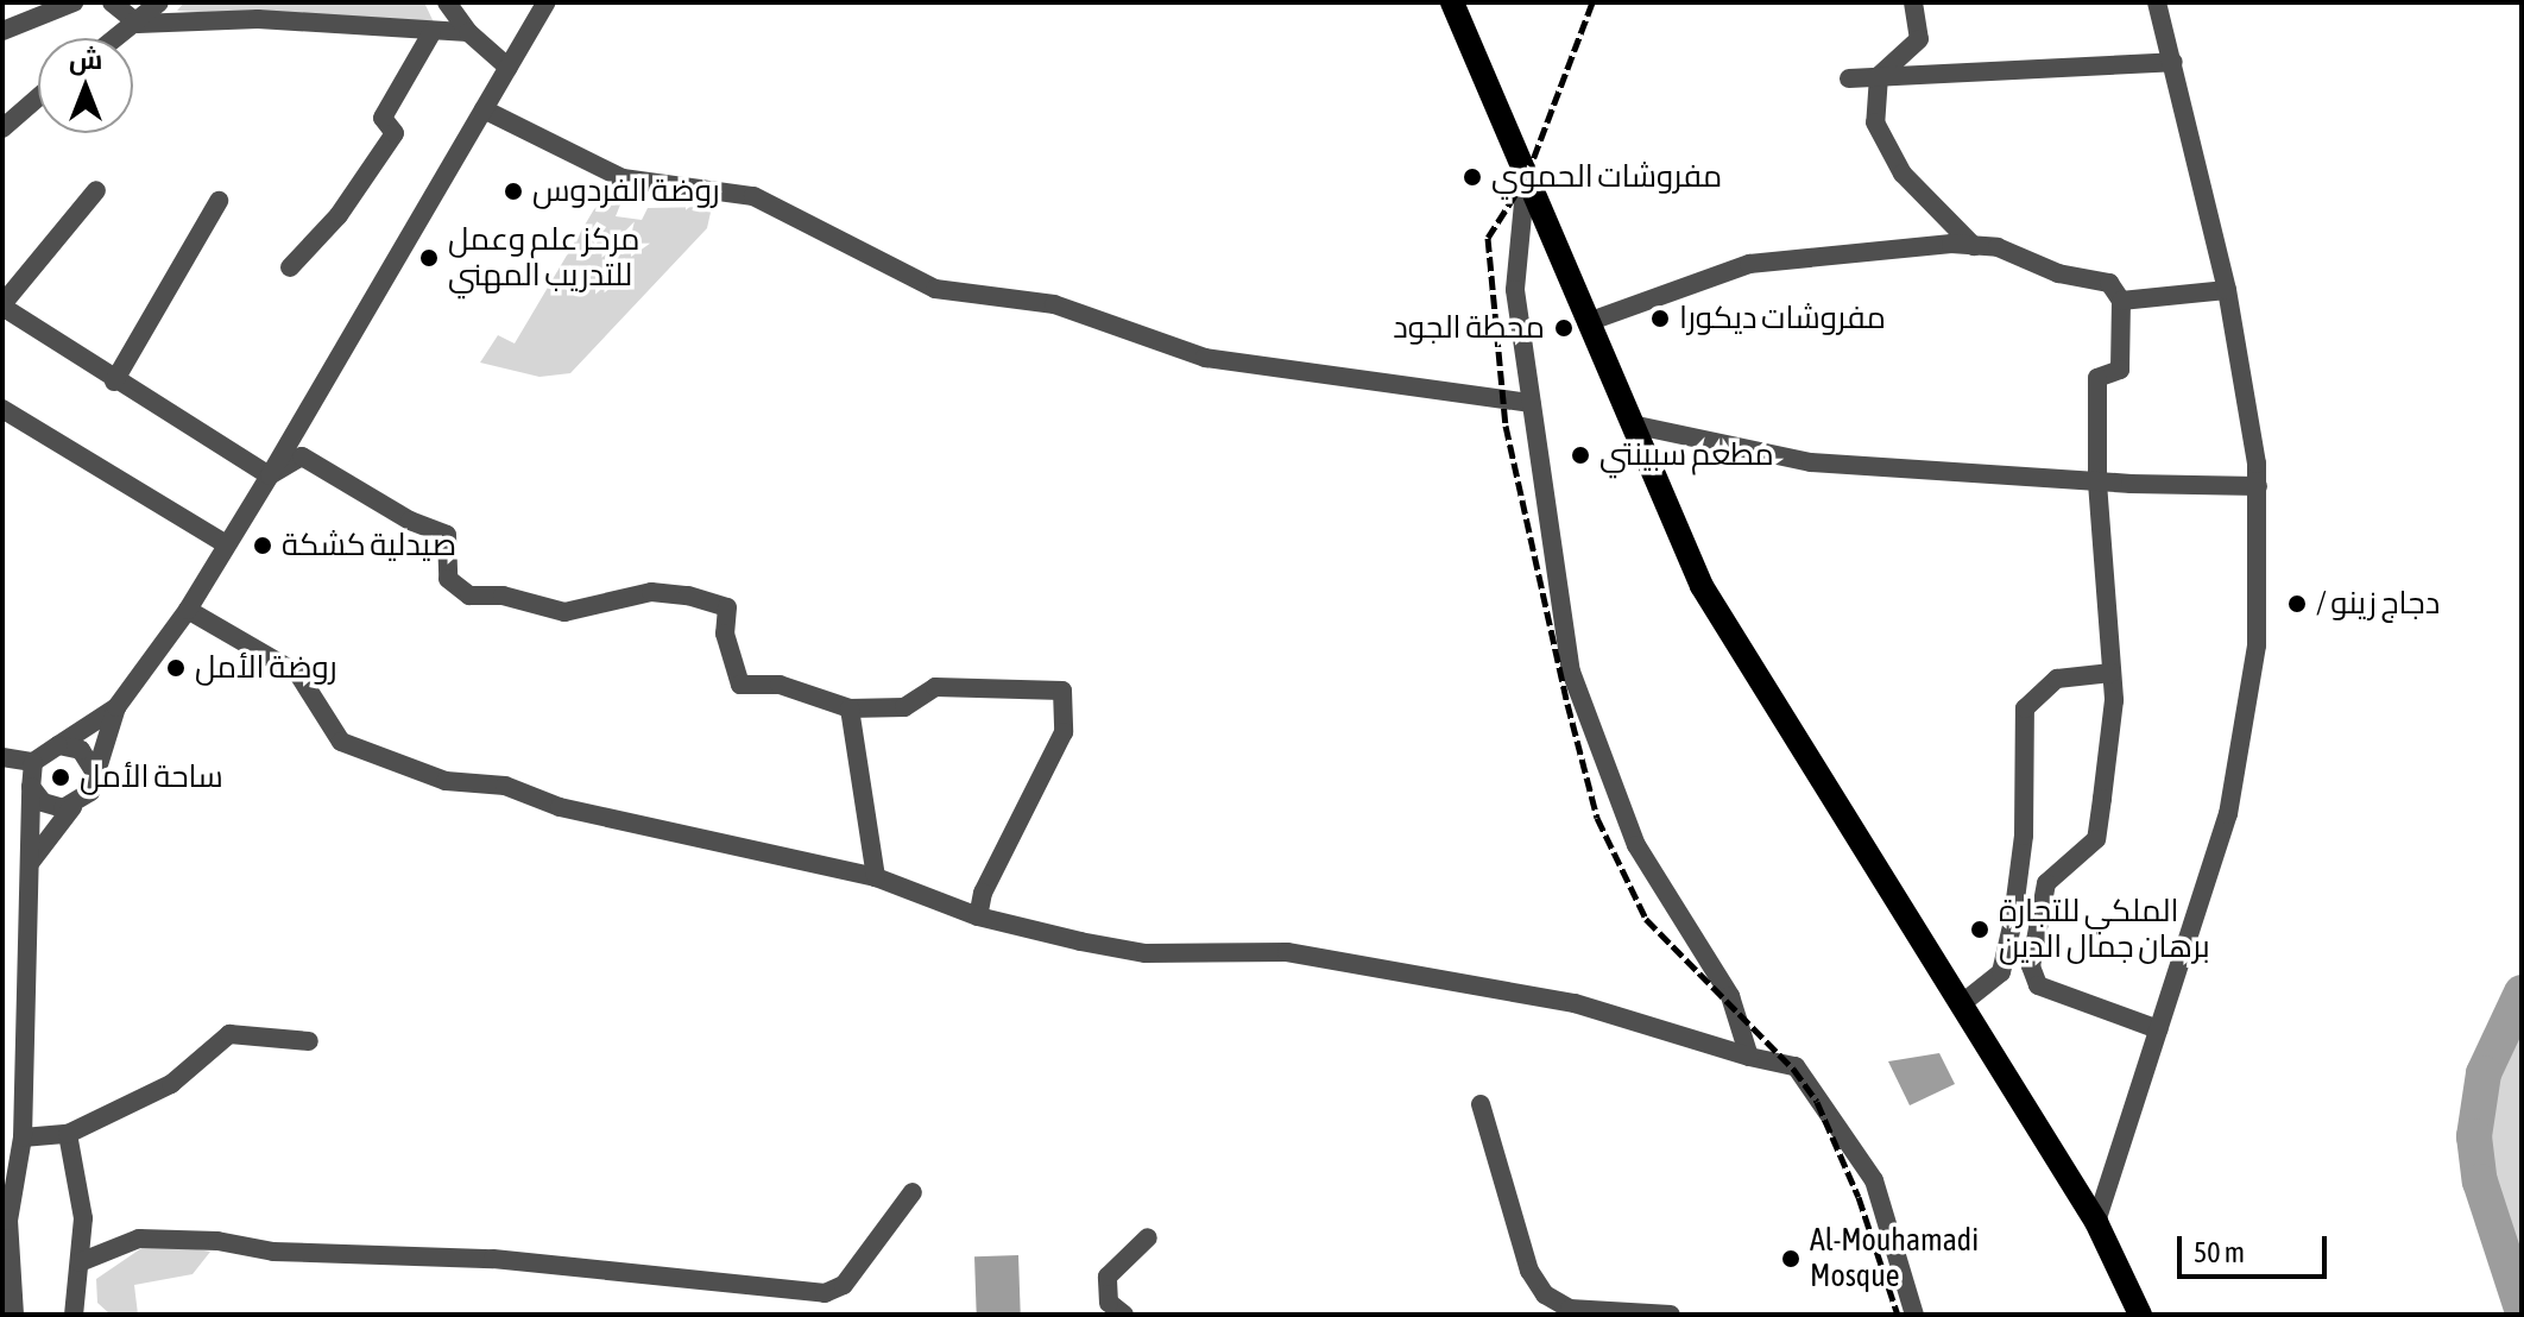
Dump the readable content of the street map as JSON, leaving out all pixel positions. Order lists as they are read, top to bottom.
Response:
{
  "places": [
    "مفروشات الحموي",
    "روضة الفردوس",
    "مركز علم وعمل للتدريب المهني",
    "مفروشات ديكورا",
    "محطة الجود",
    "مطعم سبينتي",
    "صيدلية كشكة",
    "/ دجاج زينو",
    "روضة الأمل",
    "ساحة الأمل",
    "الملكي للتجارة برهان جمال الدين",
    "Al-Mouhamadi Mosque"
  ],
  "scale_bar": "50 m",
  "north": "top"
}
